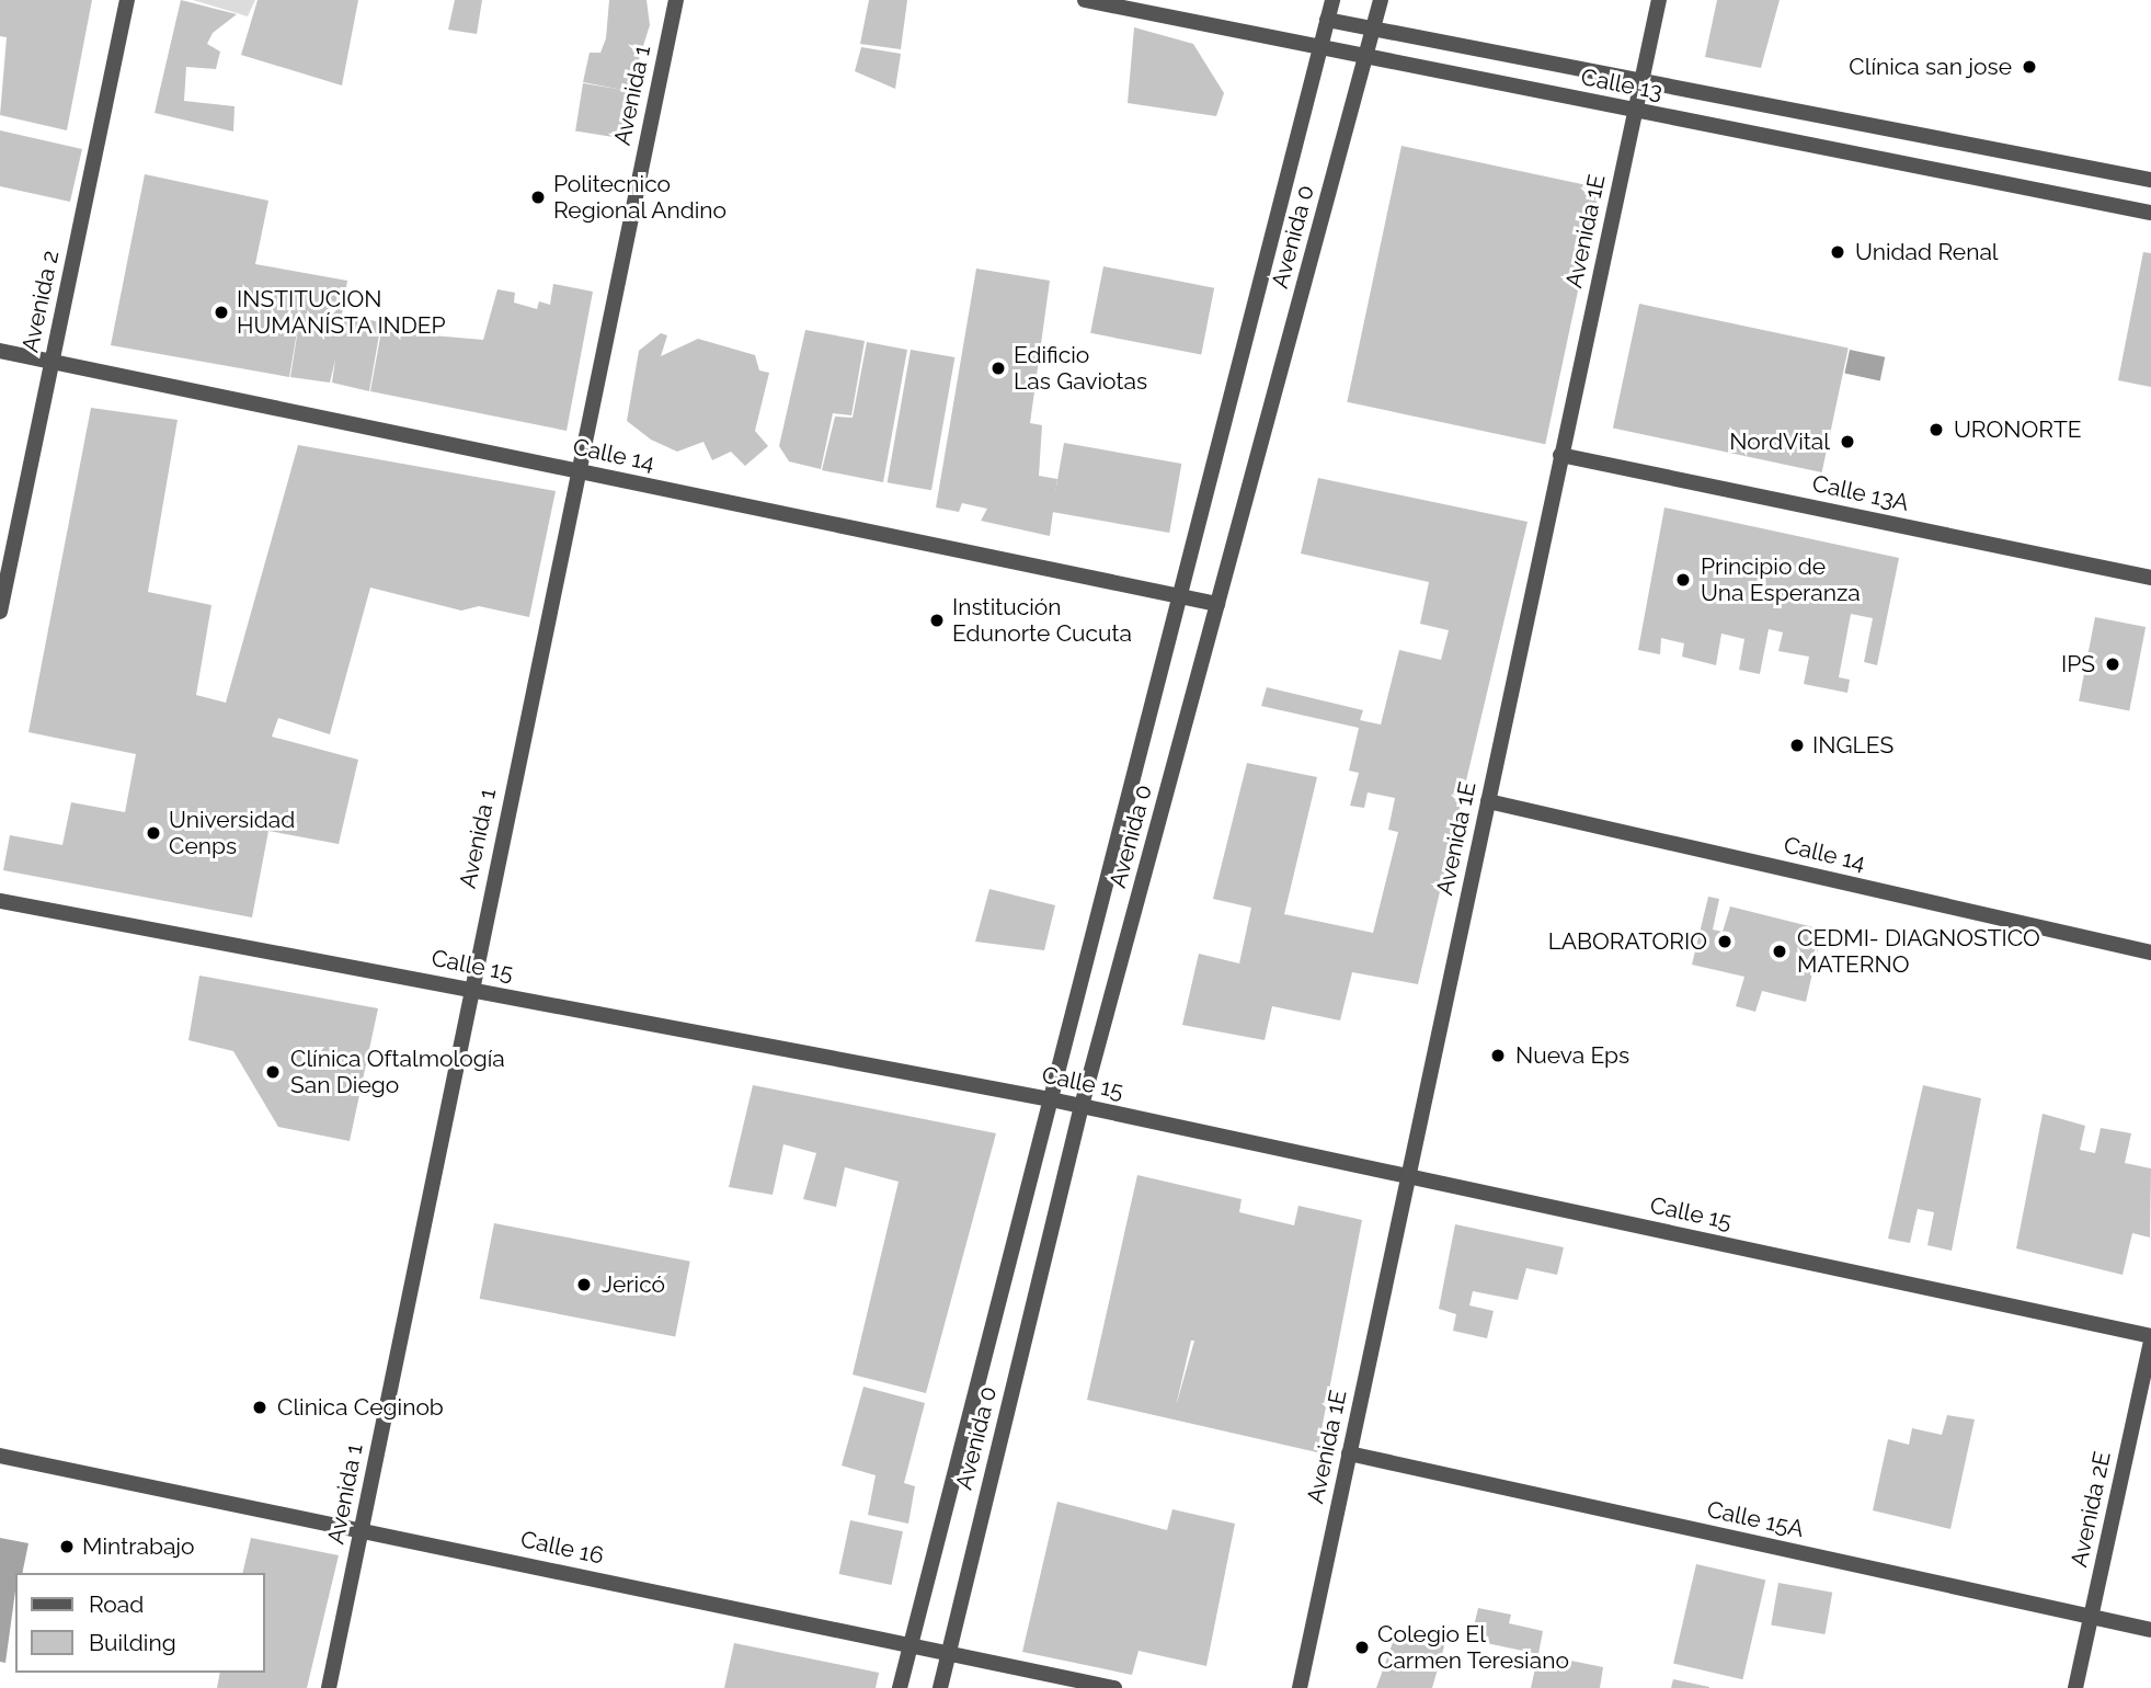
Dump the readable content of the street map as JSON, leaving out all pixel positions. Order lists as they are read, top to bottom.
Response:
{
  "streets": {
    "street": [
      "Calle 13",
      "Avenida 1",
      "Avenida 1E",
      "Avenida 0",
      "Avenida 2",
      "Calle 14",
      "Calle 13A",
      "Calle 15",
      "Avenida 2E",
      "Calle 15A",
      "Calle 16"
    ]
  },
  "crossings": [
    ["Calle 13", "Avenida 1E"],
    ["Calle 13", "Avenida 0"],
    ["Avenida 1", "Calle 14"],
    ["Avenida 1", "Calle 15"],
    ["Avenida 1", "Calle 16"],
    ["Avenida 1E", "Calle 14"],
    ["Avenida 1E", "Calle 13A"],
    ["Avenida 1E", "Calle 15"],
    ["Avenida 1E", "Calle 15A"],
    ["Avenida 0", "Calle 14"],
    ["Avenida 0", "Calle 15"],
    ["Avenida 0", "Calle 16"],
    ["Avenida 2", "Calle 14"],
    ["Calle 15", "Avenida 2E"],
    ["Avenida 2E", "Calle 15A"]
  ],
  "places": [
    "Clínica san jose",
    "Politecnico Regional Andino",
    "Unidad Renal",
    "INSTITUCION HUMANÍSTA INDEP",
    "Edificio Las Gaviotas",
    "URONORTE",
    "NordVital",
    "Principio de Una Esperanza",
    "Institución Edunorte Cucuta",
    "IPS",
    "INGLES",
    "Universidad Cenps",
    "LABORATORIO",
    "CEDMI- DIAGNOSTICO MATERNO",
    "Nueva Eps",
    "Clínica Oftalmología San Diego",
    "Jericó",
    "Clinica Ceginob",
    "Mintrabajo",
    "Colegio El Carmen Teresiano"
  ],
  "legend": ["Road", "Building"]
}
